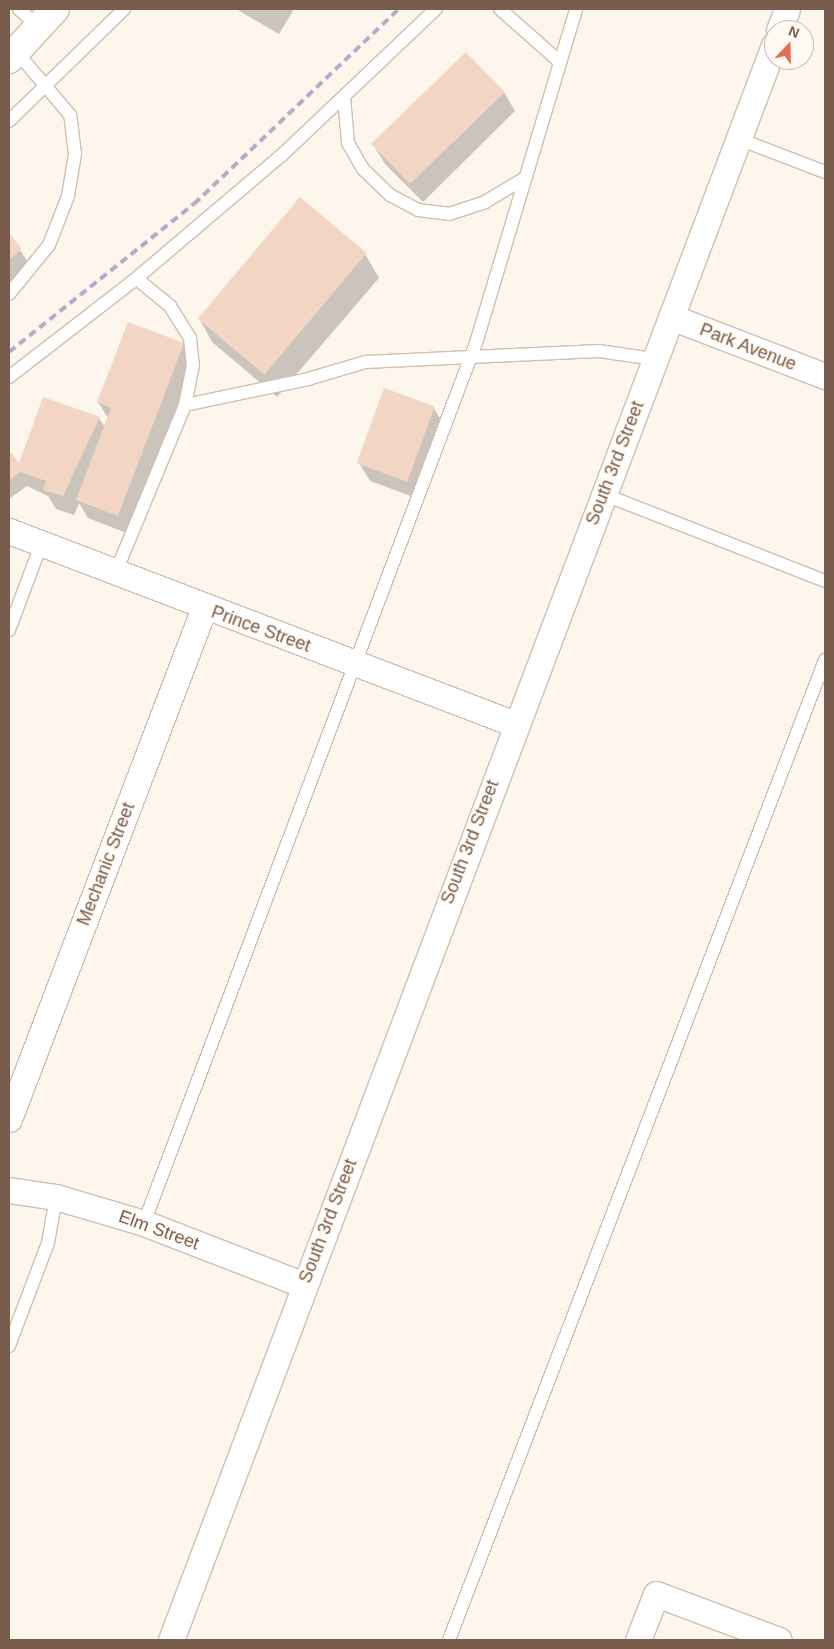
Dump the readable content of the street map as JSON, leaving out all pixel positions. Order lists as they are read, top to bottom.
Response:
{
  "streets": {
    "street": [
      "Park Avenue",
      "South 3rd Street",
      "Prince Street",
      "Mechanic Street",
      "Elm Street"
    ]
  },
  "crossings": [
    ["Park Avenue", "South 3rd Street"],
    ["South 3rd Street", "Prince Street"],
    ["South 3rd Street", "Elm Street"],
    ["Prince Street", "Mechanic Street"]
  ],
  "north": "top"
}
